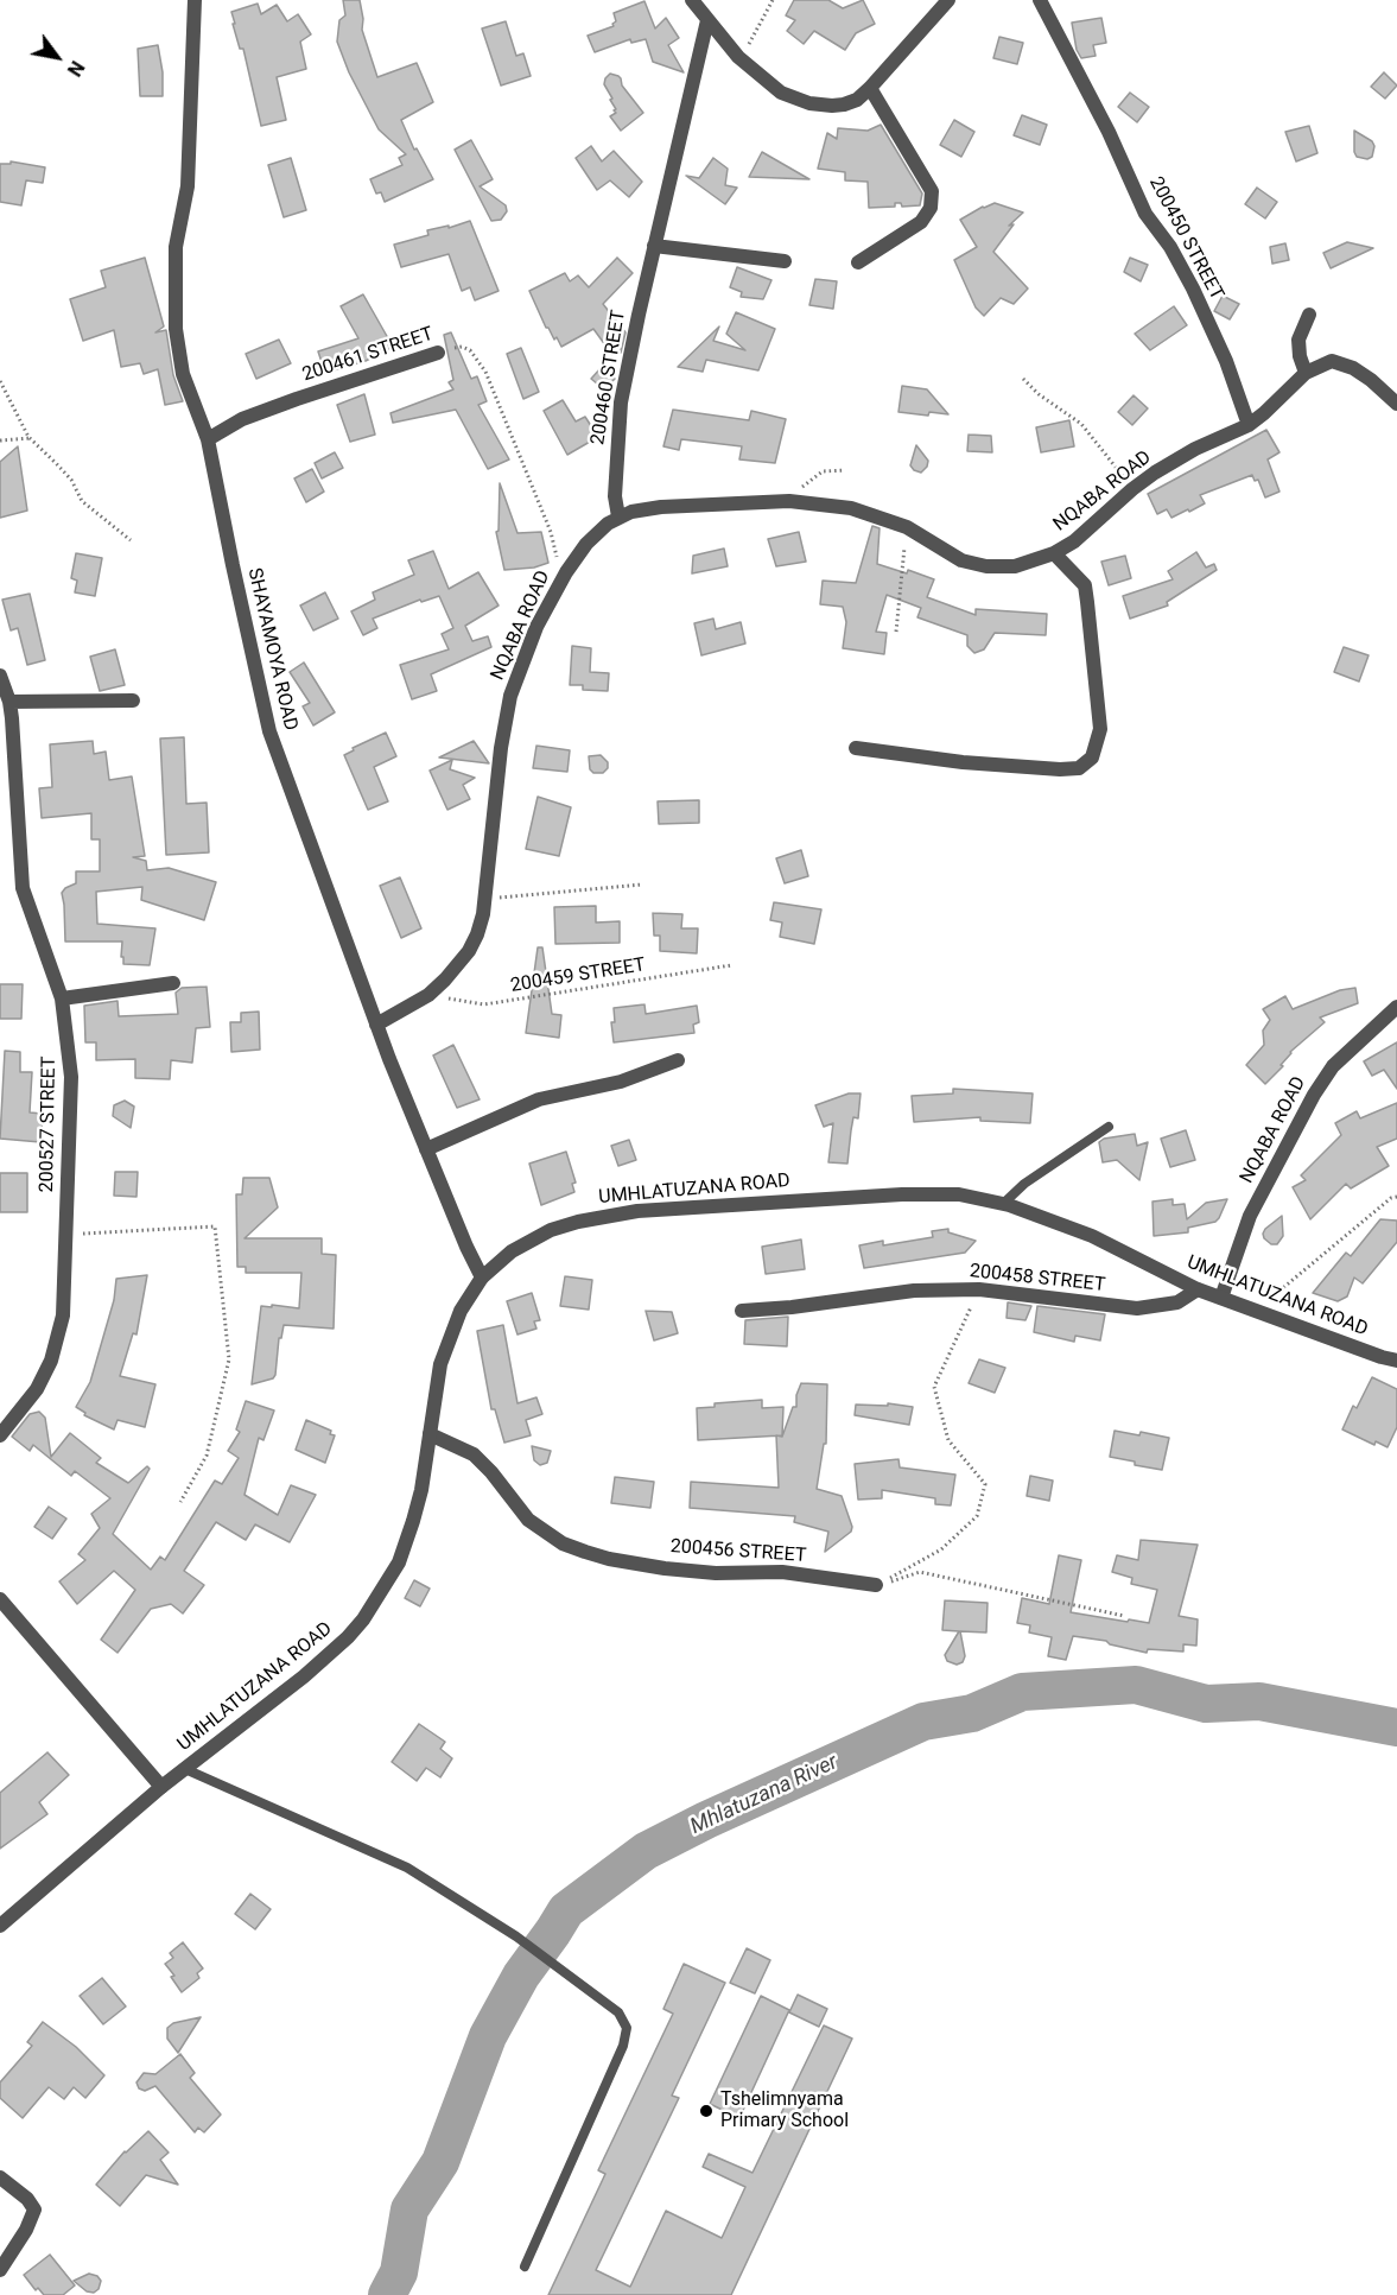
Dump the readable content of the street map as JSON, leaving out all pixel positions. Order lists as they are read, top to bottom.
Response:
{
  "streets": {
    "street": [
      "200450 STREET",
      "200461 STREET",
      "200460 STREET",
      "NQABA ROAD",
      "SHAYAMOYA ROAD",
      "200527 STREET",
      "UMHLATUZANA ROAD",
      "200458 STREET",
      "200456 STREET"
    ],
    "path": ["200459 STREET"]
  },
  "crossings": [
    ["200450 STREET", "NQABA ROAD"],
    ["200461 STREET", "NQABA ROAD"],
    ["200461 STREET", "SHAYAMOYA ROAD"],
    ["200460 STREET", "NQABA ROAD"],
    ["NQABA ROAD", "SHAYAMOYA ROAD"],
    ["NQABA ROAD", "200459 STREET"],
    ["NQABA ROAD", "UMHLATUZANA ROAD"],
    ["SHAYAMOYA ROAD", "UMHLATUZANA ROAD"],
    ["UMHLATUZANA ROAD", "200458 STREET"],
    ["UMHLATUZANA ROAD", "200456 STREET"]
  ],
  "water": ["Mhlatuzana River"],
  "places": ["Tshelimnyama Primary School"],
  "north": "bottom right"
}
